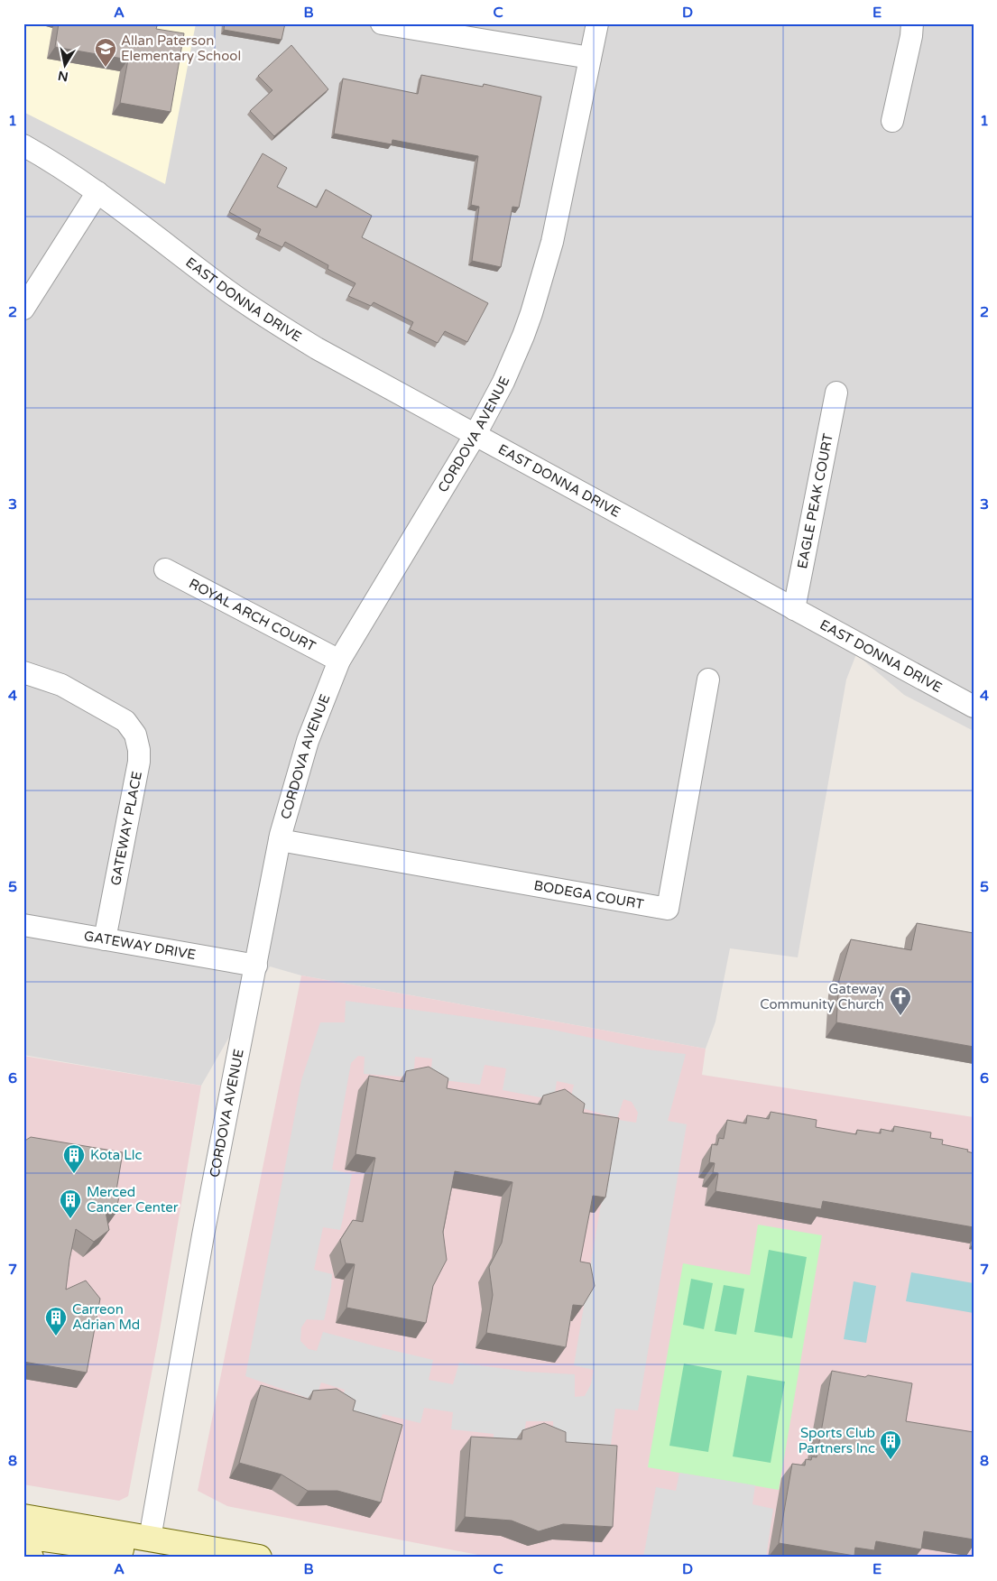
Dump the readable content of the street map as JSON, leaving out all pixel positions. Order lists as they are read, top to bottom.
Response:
{
  "streets": {
    "street": [
      "EAST DONNA DRIVE",
      "CORDOVA AVENUE",
      "EAGLE PEAK COURT",
      "ROYAL ARCH COURT",
      "GATEWAY PLACE",
      "BODEGA COURT",
      "GATEWAY DRIVE"
    ]
  },
  "crossings": [
    ["EAST DONNA DRIVE", "CORDOVA AVENUE"],
    ["EAST DONNA DRIVE", "EAGLE PEAK COURT"],
    ["CORDOVA AVENUE", "ROYAL ARCH COURT"],
    ["CORDOVA AVENUE", "BODEGA COURT"],
    ["CORDOVA AVENUE", "GATEWAY DRIVE"],
    ["GATEWAY PLACE", "GATEWAY DRIVE"]
  ],
  "places": {
    "school or university": ["Allan Paterson Elementary School"],
    "church": ["Gateway Community Church"],
    "building": [
      "Kota Llc",
      "Merced Cancer Center",
      "Carreon Adrian Md",
      "Sports Club Partners Inc"
    ]
  },
  "north": "bottom",
  "grid": {
    "columns": [
      "A",
      "B",
      "C",
      "D",
      "E"
    ],
    "rows": [
      "1",
      "2",
      "3",
      "4",
      "5",
      "6",
      "7",
      "8"
    ]
  }
}
